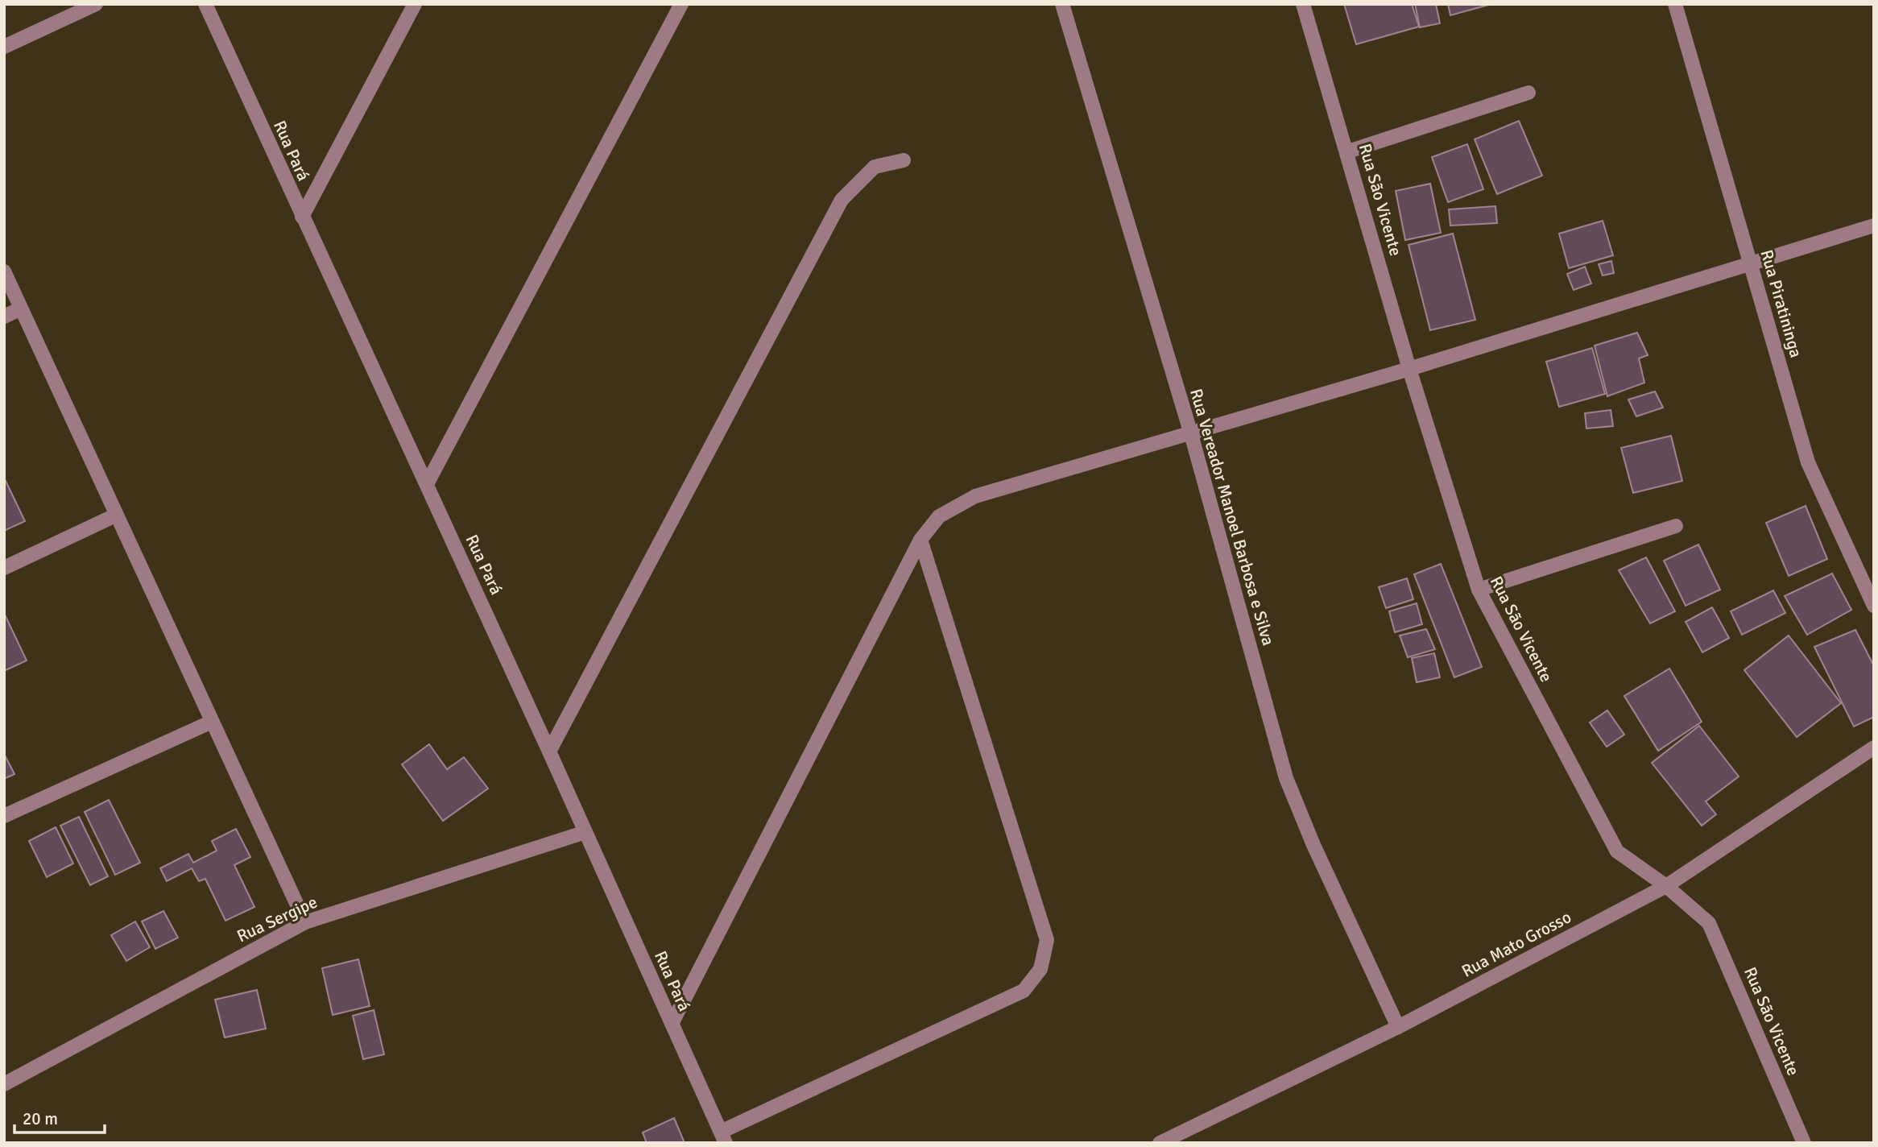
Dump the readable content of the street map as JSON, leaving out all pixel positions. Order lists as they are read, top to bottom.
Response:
{
  "streets": {
    "street": [
      "Rua Pará",
      "Rua São Vicente",
      "Rua Piratininga",
      "Rua Vereador Manoel Barbosa e Silva",
      "Rua Sergipe",
      "Rua Mato Grosso"
    ]
  },
  "crossings": [
    ["Rua Pará", "Rua Sergipe"],
    ["Rua São Vicente", "Rua Mato Grosso"],
    ["Rua Vereador Manoel Barbosa e Silva", "Rua Mato Grosso"]
  ],
  "scale_bar": "20 m"
}
